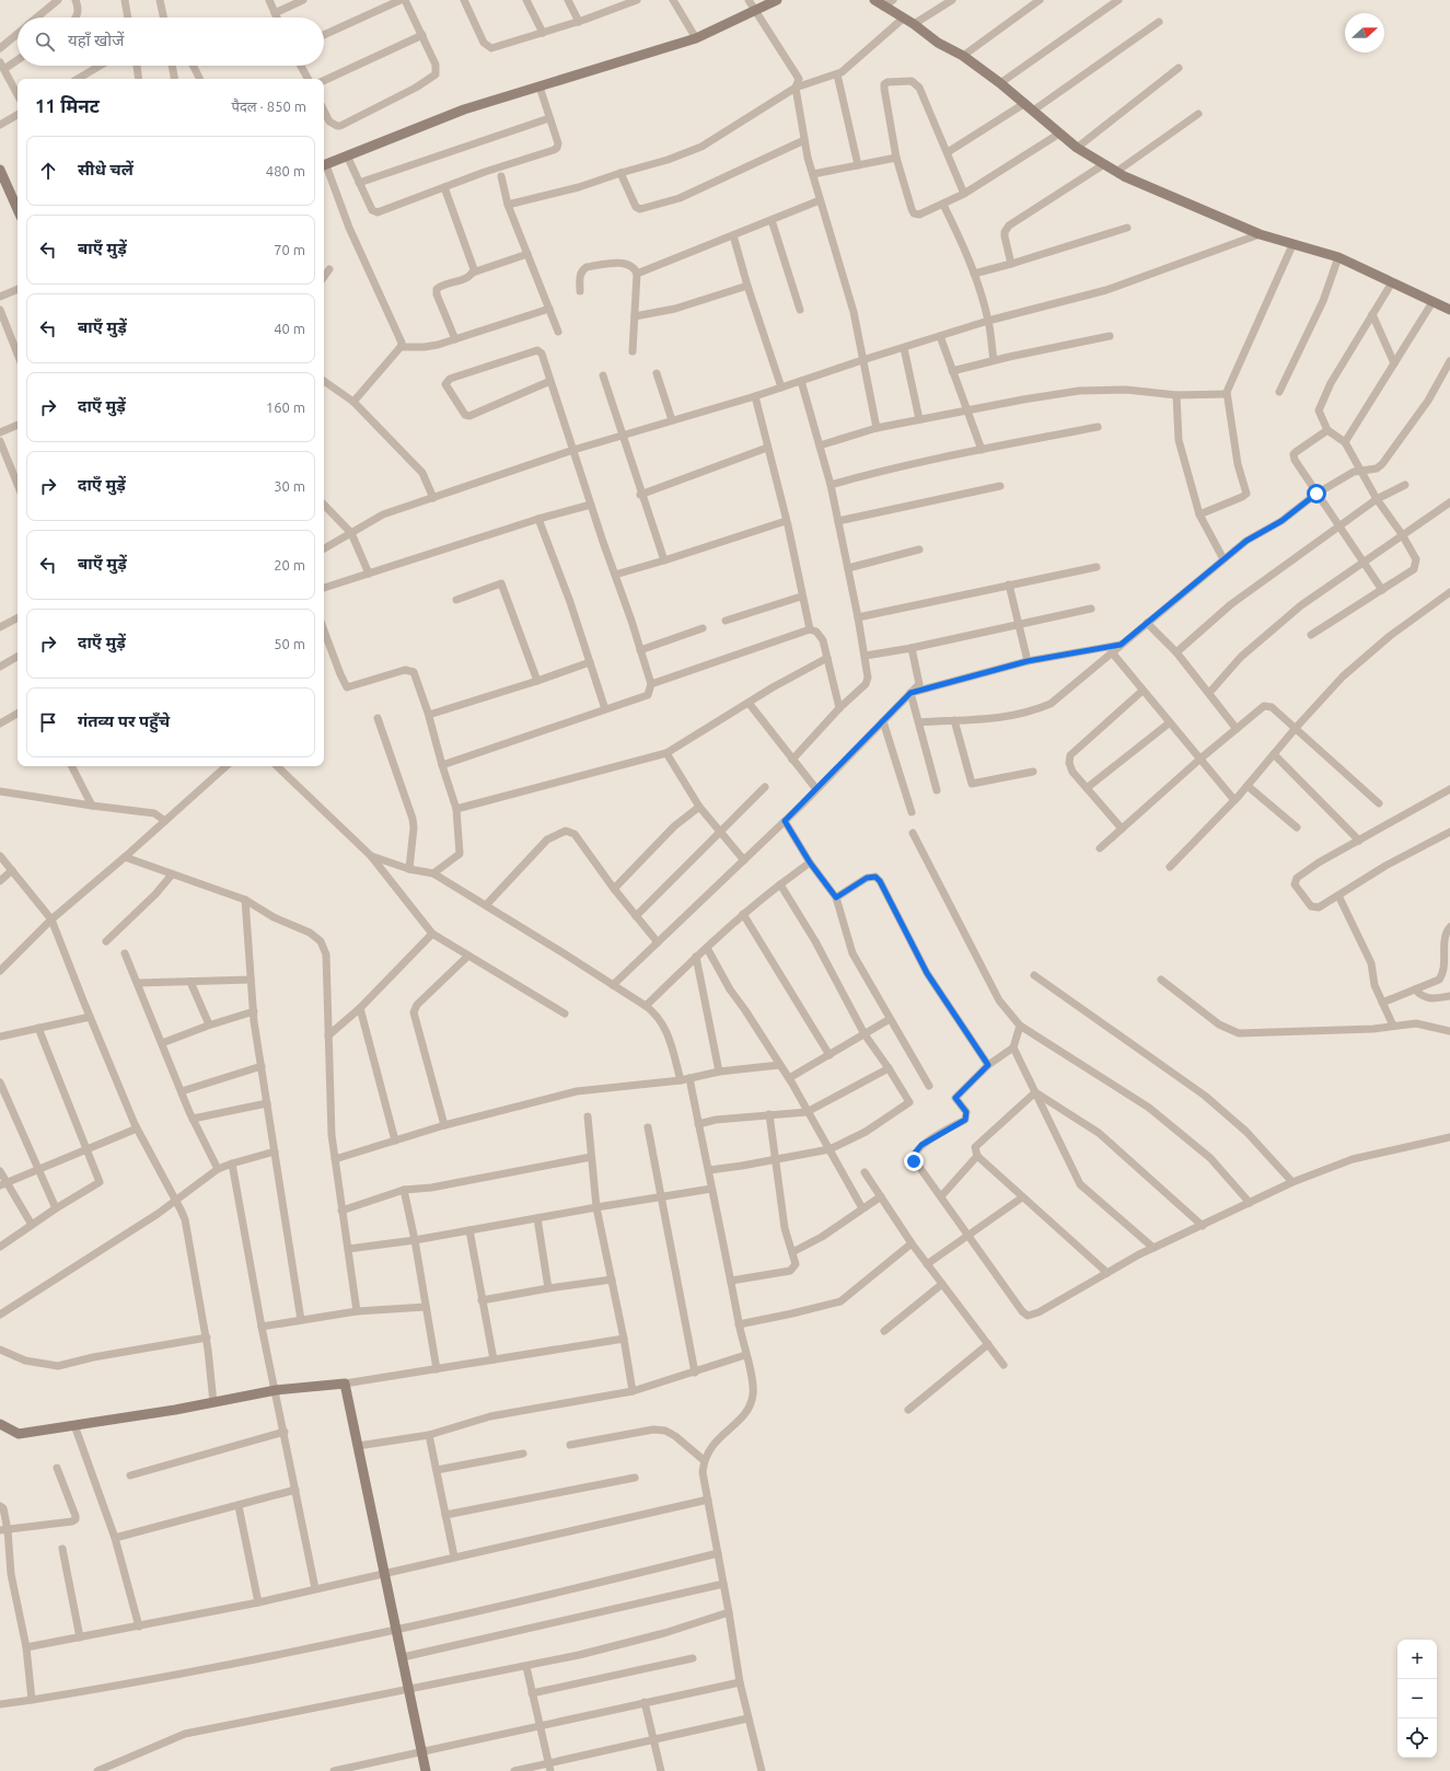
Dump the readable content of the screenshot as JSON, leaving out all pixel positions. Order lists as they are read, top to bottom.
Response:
{
  "north": "right",
  "page": {
    "search": "यहाँ खोजें",
    "heading": ["11 मिनट", "पैदल · 850 m"],
    "list": [
      ["सीधे चलें", "480 m"],
      ["बाएँ मुड़ें", "70 m"],
      ["बाएँ मुड़ें", "40 m"],
      ["दाएँ मुड़ें", "160 m"],
      ["दाएँ मुड़ें", "30 m"],
      ["बाएँ मुड़ें", "20 m"],
      ["दाएँ मुड़ें", "50 m"],
      "गंतव्य पर पहुँचे"
    ],
    "map_buttons": ["+", "−"]
  }
}
